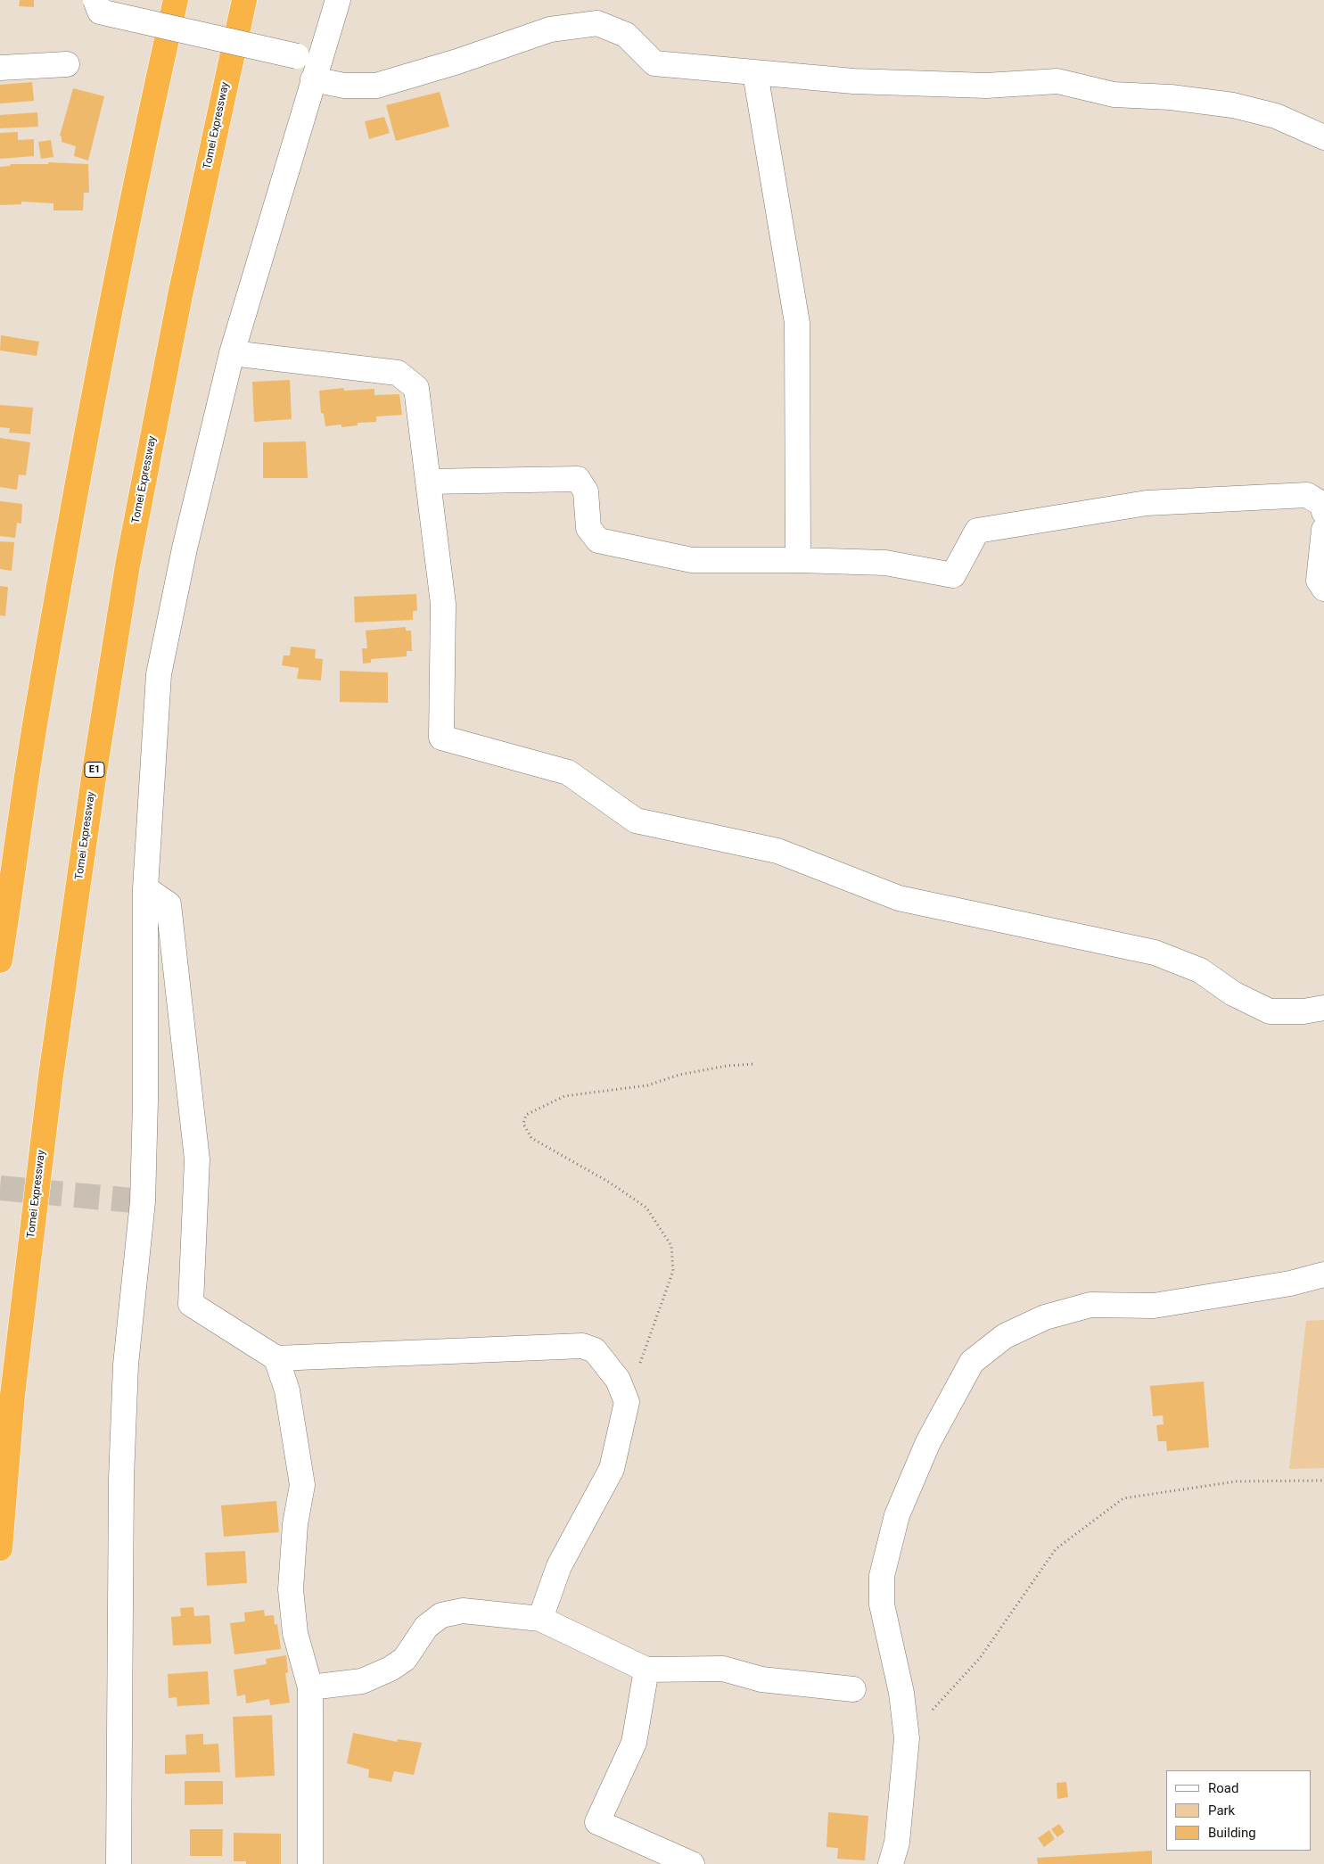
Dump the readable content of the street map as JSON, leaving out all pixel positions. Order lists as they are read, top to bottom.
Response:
{
  "streets": {
    "highway": ["Tomei Expressway", "E1"]
  },
  "legend": ["Road", "Park", "Building"]
}
